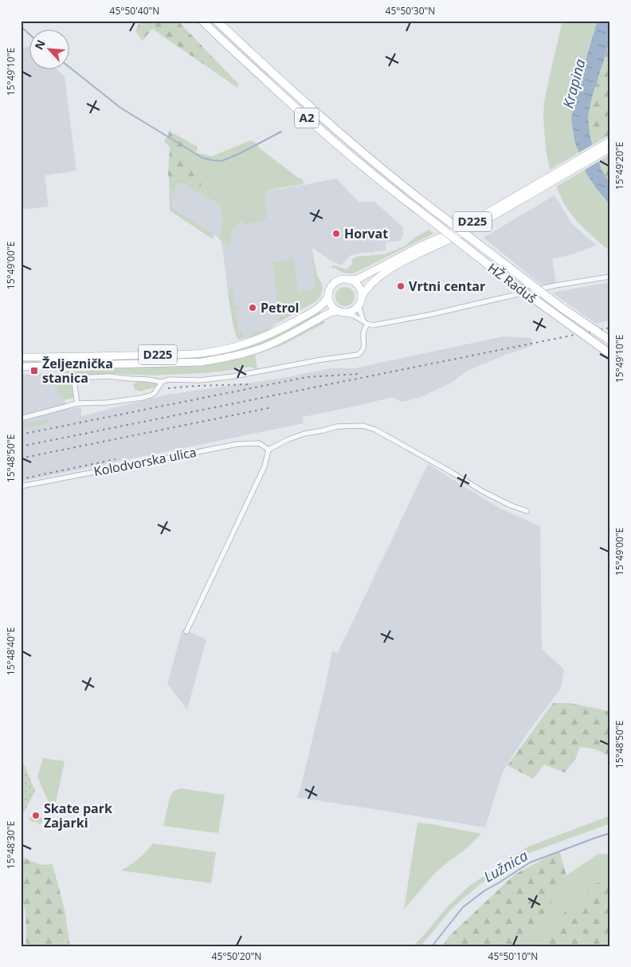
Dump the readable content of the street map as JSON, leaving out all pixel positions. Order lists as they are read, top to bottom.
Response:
{
  "streets": {
    "highway": ["A2", "HŽ Raduš"],
    "main road": ["D225"],
    "street": ["Kolodvorska ulica"]
  },
  "water": ["Krapina", "Lužnica"],
  "places": {
    "other": [
      "Horvat",
      "Vrtni centar",
      "Petrol",
      "Skate park Zajarki"
    ],
    "transit": ["Željeznička stanica"]
  },
  "north": "top left",
  "coordinates": [
    "45°50'40\"N",
    "45°50'30\"N",
    "15°49'10\"E",
    "15°49'20\"E",
    "15°49'00\"E",
    "15°48'50\"E",
    "15°48'40\"E",
    "15°48'30\"E",
    "45°50'20\"N",
    "45°50'10\"N"
  ]
}
